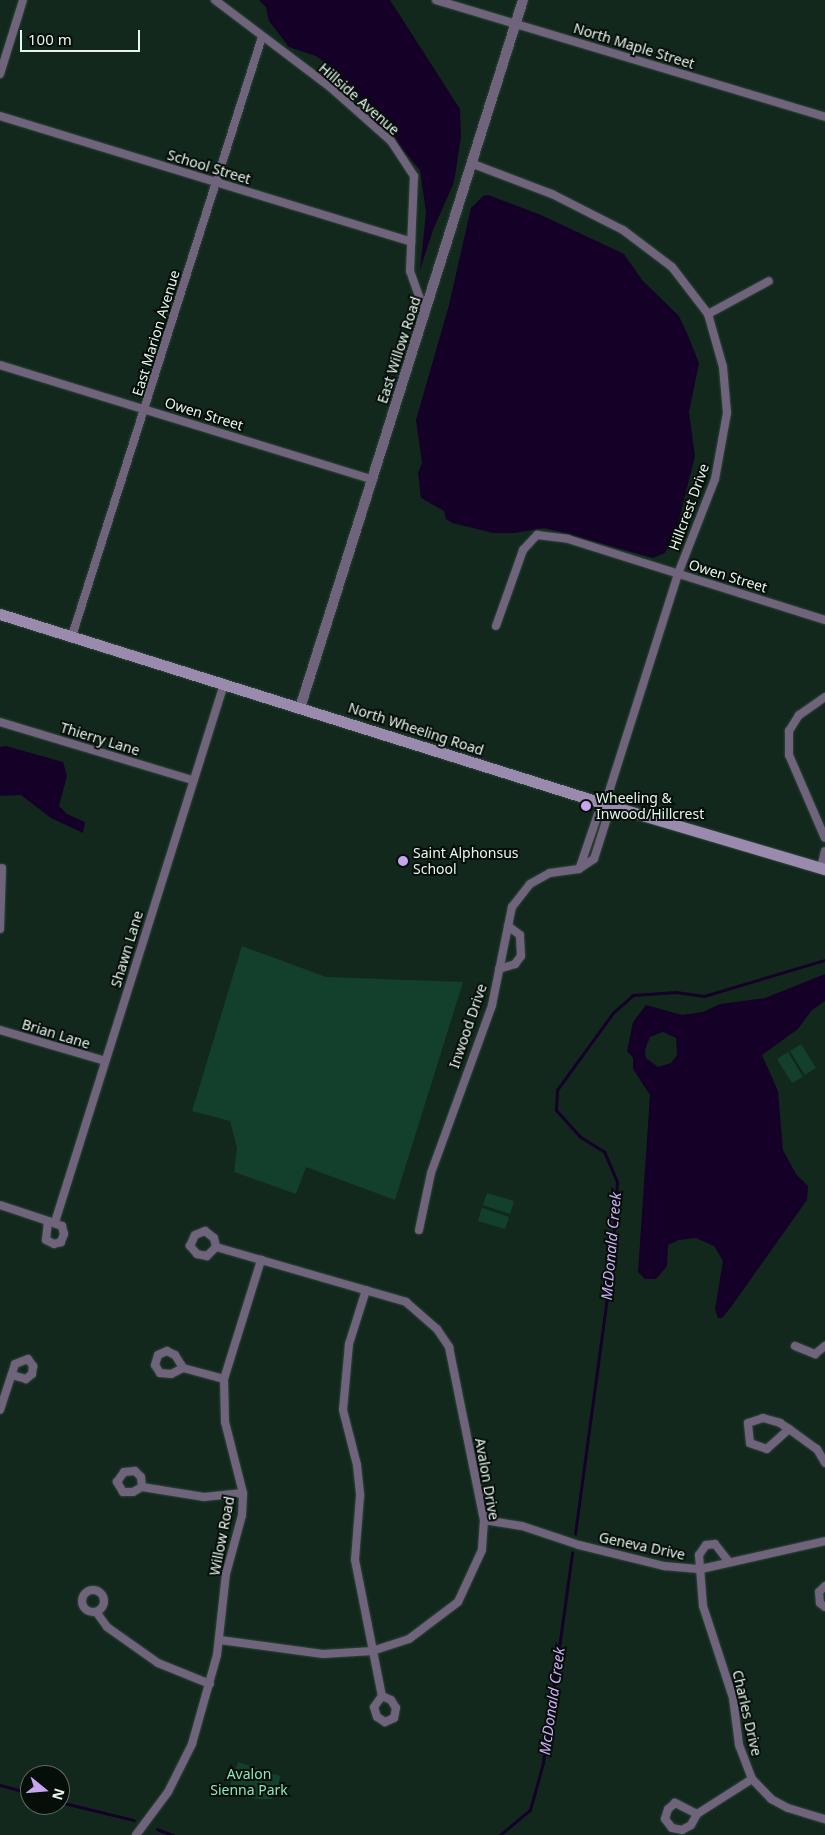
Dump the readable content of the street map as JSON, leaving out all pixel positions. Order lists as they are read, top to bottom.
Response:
{
  "streets": {
    "main road": ["North Wheeling Road"],
    "street": [
      "North Maple Street",
      "Hillside Avenue",
      "School Street",
      "East Marion Avenue",
      "East Willow Road",
      "Owen Street",
      "Hillcrest Drive",
      "Thierry Lane",
      "Shawn Lane",
      "Inwood Drive",
      "Brian Lane",
      "Avalon Drive",
      "Willow Road",
      "Geneva Drive",
      "Charles Drive"
    ]
  },
  "crossings": [
    ["North Maple Street", "East Willow Road"],
    ["Hillside Avenue", "School Street"],
    ["Hillside Avenue", "East Marion Avenue"],
    ["Hillside Avenue", "East Willow Road"],
    ["School Street", "East Marion Avenue"],
    ["East Marion Avenue", "Owen Street"],
    ["East Marion Avenue", "North Wheeling Road"],
    ["East Willow Road", "Owen Street"],
    ["East Willow Road", "Hillcrest Drive"],
    ["East Willow Road", "North Wheeling Road"],
    ["Owen Street", "Hillcrest Drive"],
    ["Hillcrest Drive", "North Wheeling Road"],
    ["Hillcrest Drive", "Inwood Drive"],
    ["North Wheeling Road", "Shawn Lane"],
    ["North Wheeling Road", "Inwood Drive"],
    ["Thierry Lane", "Shawn Lane"],
    ["Shawn Lane", "Brian Lane"],
    ["Avalon Drive", "Willow Road"],
    ["Avalon Drive", "Geneva Drive"],
    ["Geneva Drive", "Charles Drive"]
  ],
  "water": ["McDonald Creek"],
  "parks": ["Avalon Sienna Park"],
  "places": ["Wheeling & Inwood/Hillcrest", "Saint Alphonsus School"],
  "scale_bar": "100 m",
  "north": "right"
}
